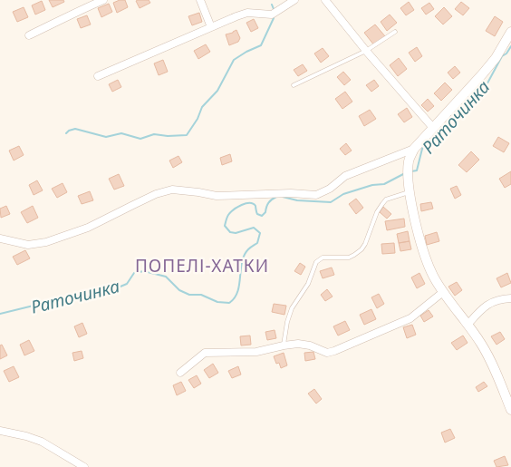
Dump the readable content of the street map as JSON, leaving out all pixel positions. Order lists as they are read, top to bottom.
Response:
{
  "districts": ["ПОПЕЛІ-ХАТКИ"],
  "water": ["Раточинка"]
}
